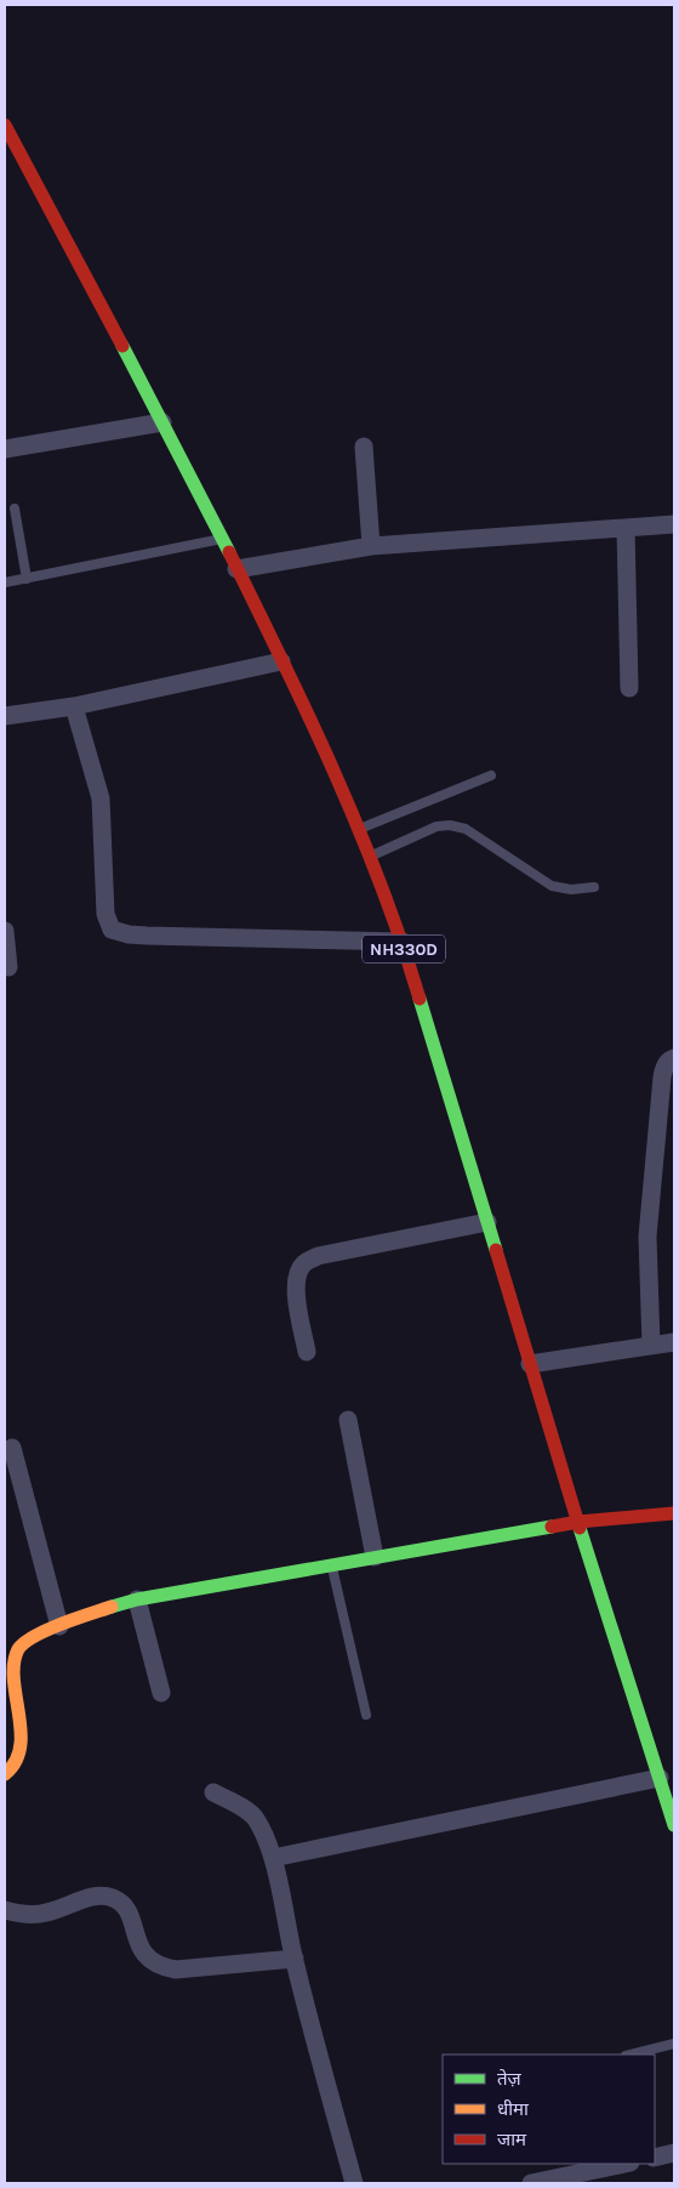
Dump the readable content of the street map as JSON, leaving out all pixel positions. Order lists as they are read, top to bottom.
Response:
{
  "streets": {
    "main road": ["NH330D"]
  },
  "legend": ["तेज़", "धीमा", "जाम"]
}
